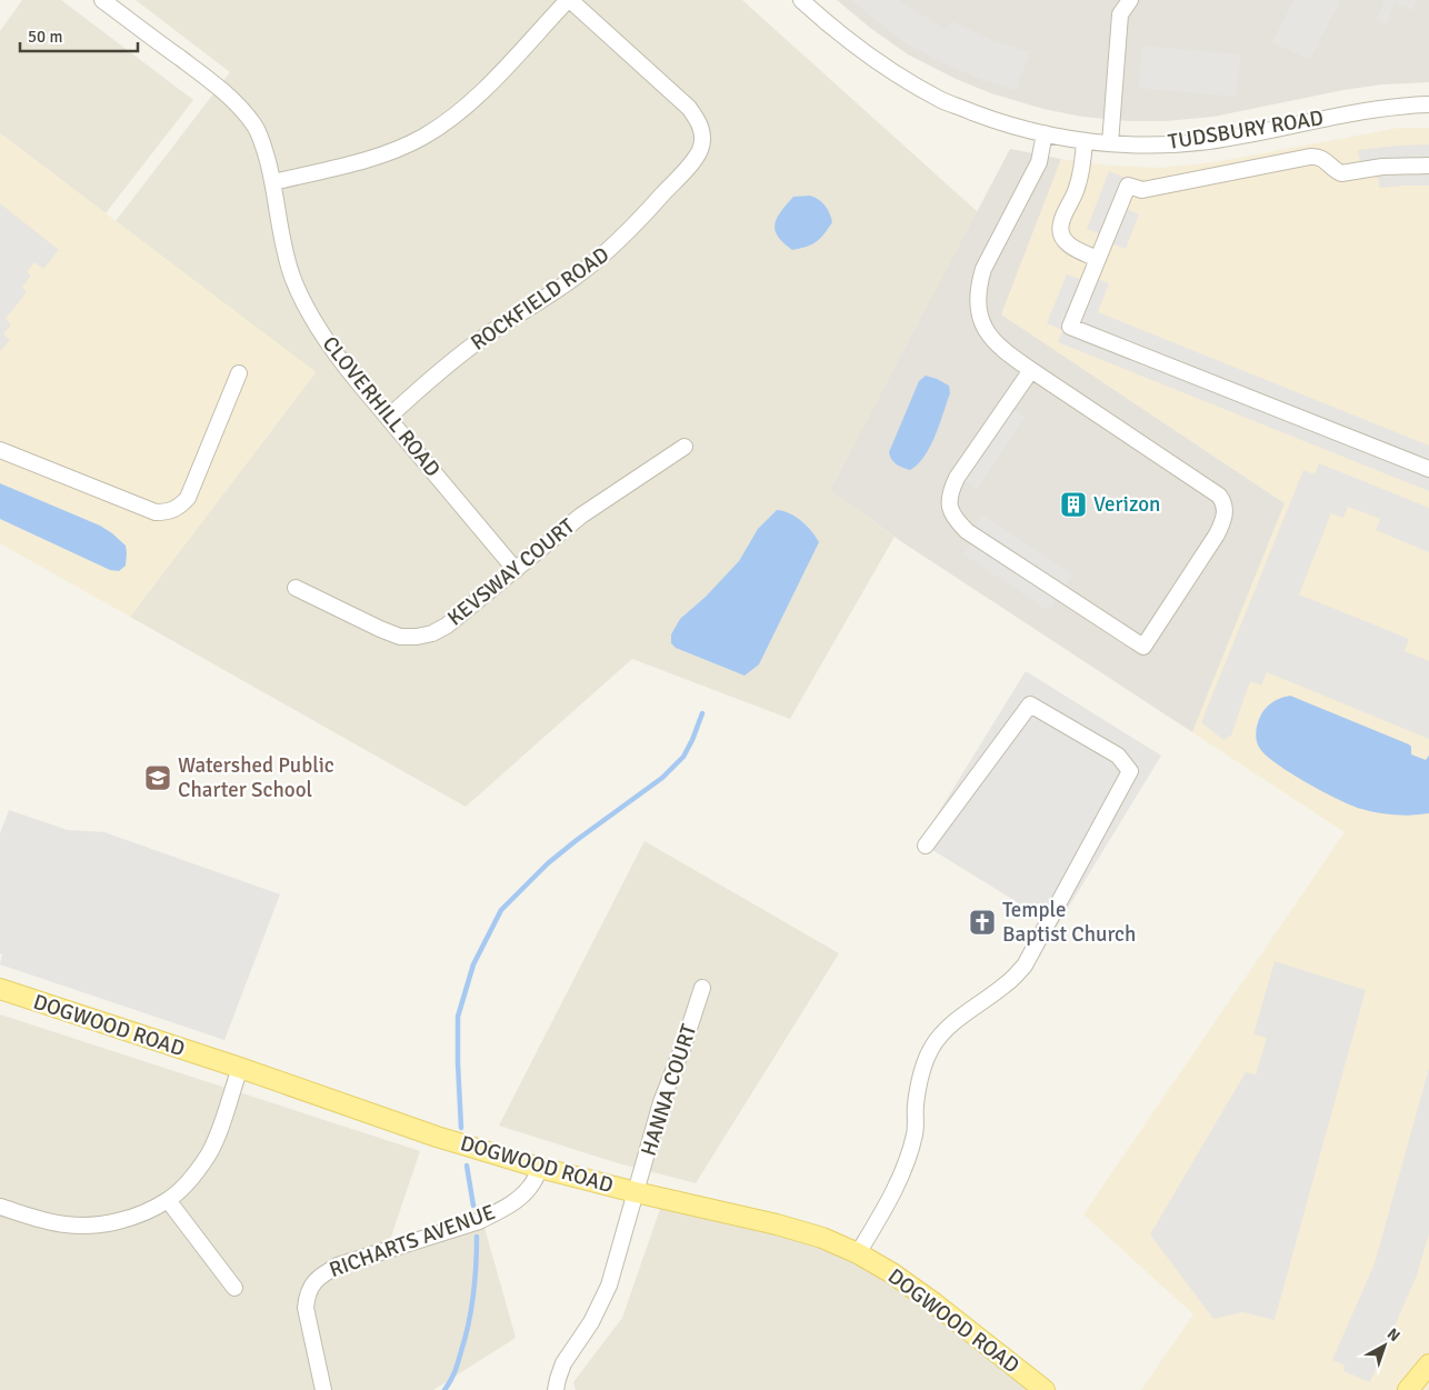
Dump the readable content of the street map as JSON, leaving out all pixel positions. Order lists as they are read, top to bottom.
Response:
{
  "streets": {
    "main road": ["DOGWOOD ROAD"],
    "street": [
      "TUDSBURY ROAD",
      "ROCKFIELD ROAD",
      "CLOVERHILL ROAD",
      "KEVSWAY COURT",
      "HANNA COURT",
      "RICHARTS AVENUE"
    ]
  },
  "crossings": [
    ["ROCKFIELD ROAD", "CLOVERHILL ROAD"],
    ["CLOVERHILL ROAD", "KEVSWAY COURT"],
    ["DOGWOOD ROAD", "HANNA COURT"],
    ["DOGWOOD ROAD", "RICHARTS AVENUE"]
  ],
  "places": {
    "building": ["Verizon"],
    "school or university": ["Watershed Public Charter School"],
    "church": ["Temple Baptist Church"]
  },
  "scale_bar": "50 m",
  "north": "top right"
}
